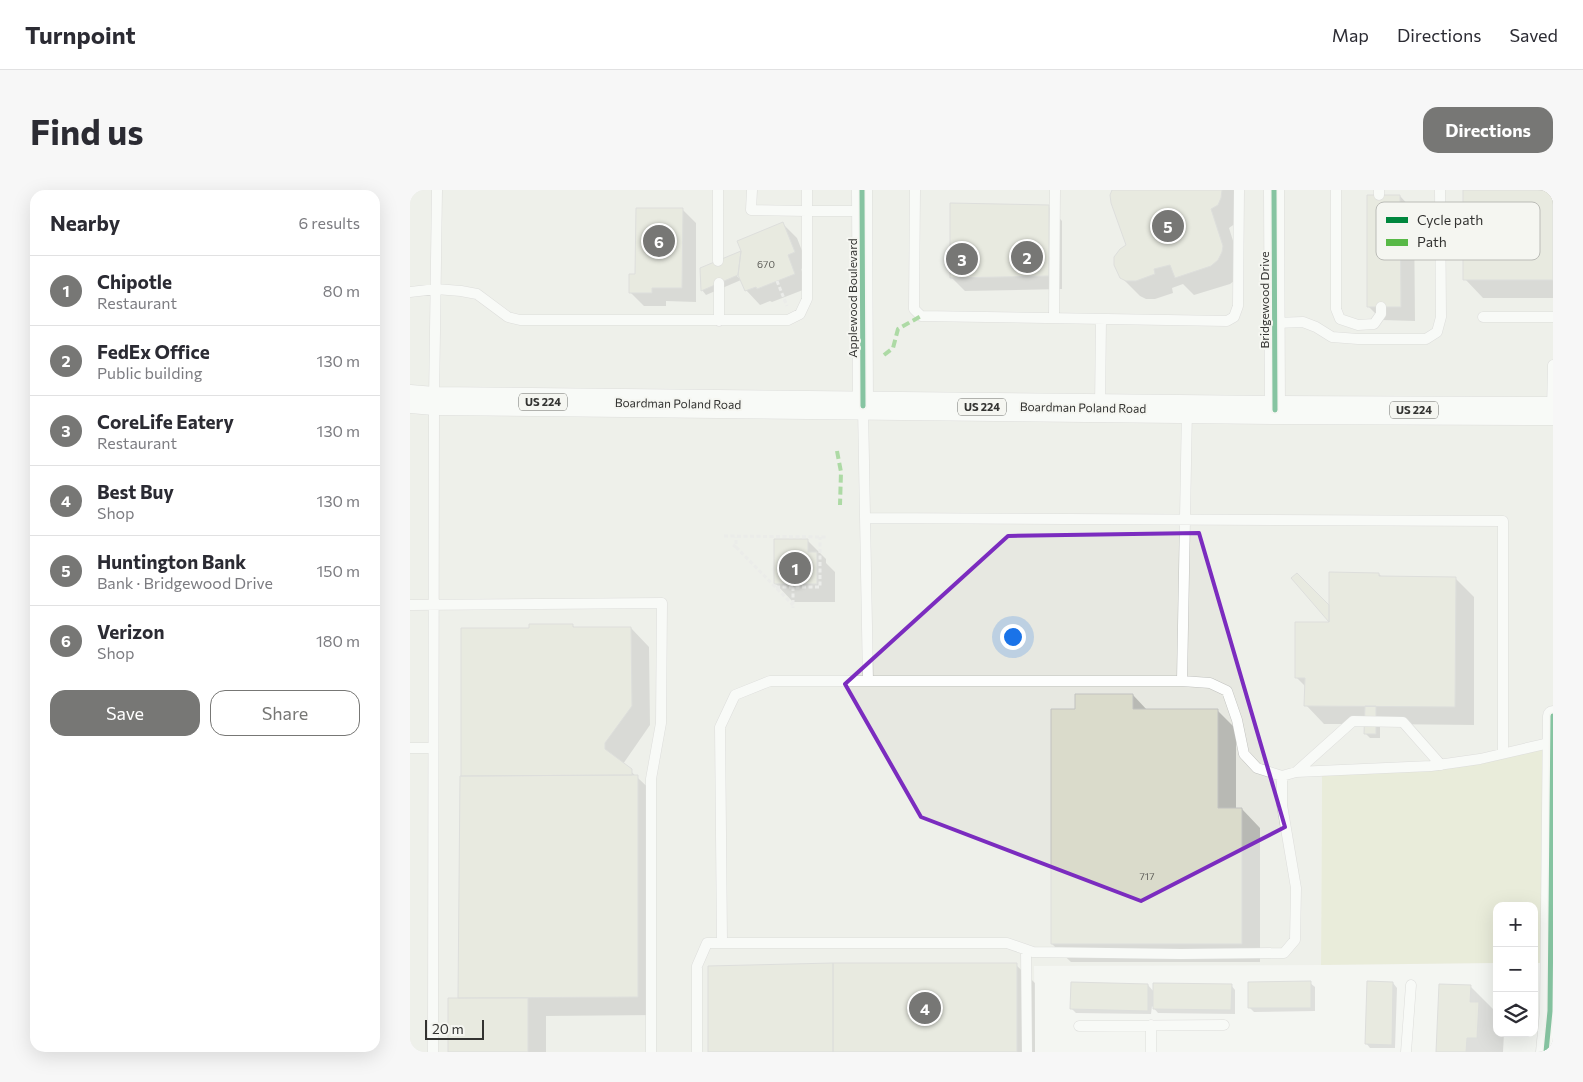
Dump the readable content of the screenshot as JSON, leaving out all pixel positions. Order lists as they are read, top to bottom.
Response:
{
  "streets": {
    "main road": ["US 224", "Boardman Poland Road"],
    "street": ["Applewood Boulevard", "Bridgewood Drive"]
  },
  "crossings": [
    ["Applewood Boulevard", "Boardman Poland Road"],
    ["Bridgewood Drive", "Boardman Poland Road"]
  ],
  "house_numbers": ["670", "717"],
  "legend": ["Cycle path", "Path"],
  "scale_bar": "20 m",
  "page": {
    "header": "Turnpoint",
    "nav": ["Map", "Directions", "Saved"],
    "buttons": [
      "Directions",
      ["Save", "Share"]
    ],
    "title": "Find us",
    "heading": ["Nearby", "6 results"],
    "pins": [
      "5",
      "6",
      "2",
      "3",
      "1",
      "4"
    ],
    "list": [
      {
        "mark": "1",
        "name": "Chipotle",
        "note": "Restaurant",
        "value": "80 m"
      },
      {
        "mark": "2",
        "name": "FedEx Office",
        "note": "Public building",
        "value": "130 m"
      },
      {
        "mark": "3",
        "name": "CoreLife Eatery",
        "note": "Restaurant",
        "value": "130 m"
      },
      {
        "mark": "4",
        "name": "Best Buy",
        "note": "Shop",
        "value": "130 m"
      },
      {
        "mark": "5",
        "name": "Huntington Bank",
        "note": "Bank · Bridgewood Drive",
        "value": "150 m"
      },
      {
        "mark": "6",
        "name": "Verizon",
        "note": "Shop",
        "value": "180 m"
      }
    ],
    "map_buttons": ["+", "−"],
    "scale": "20 m"
  }
}
